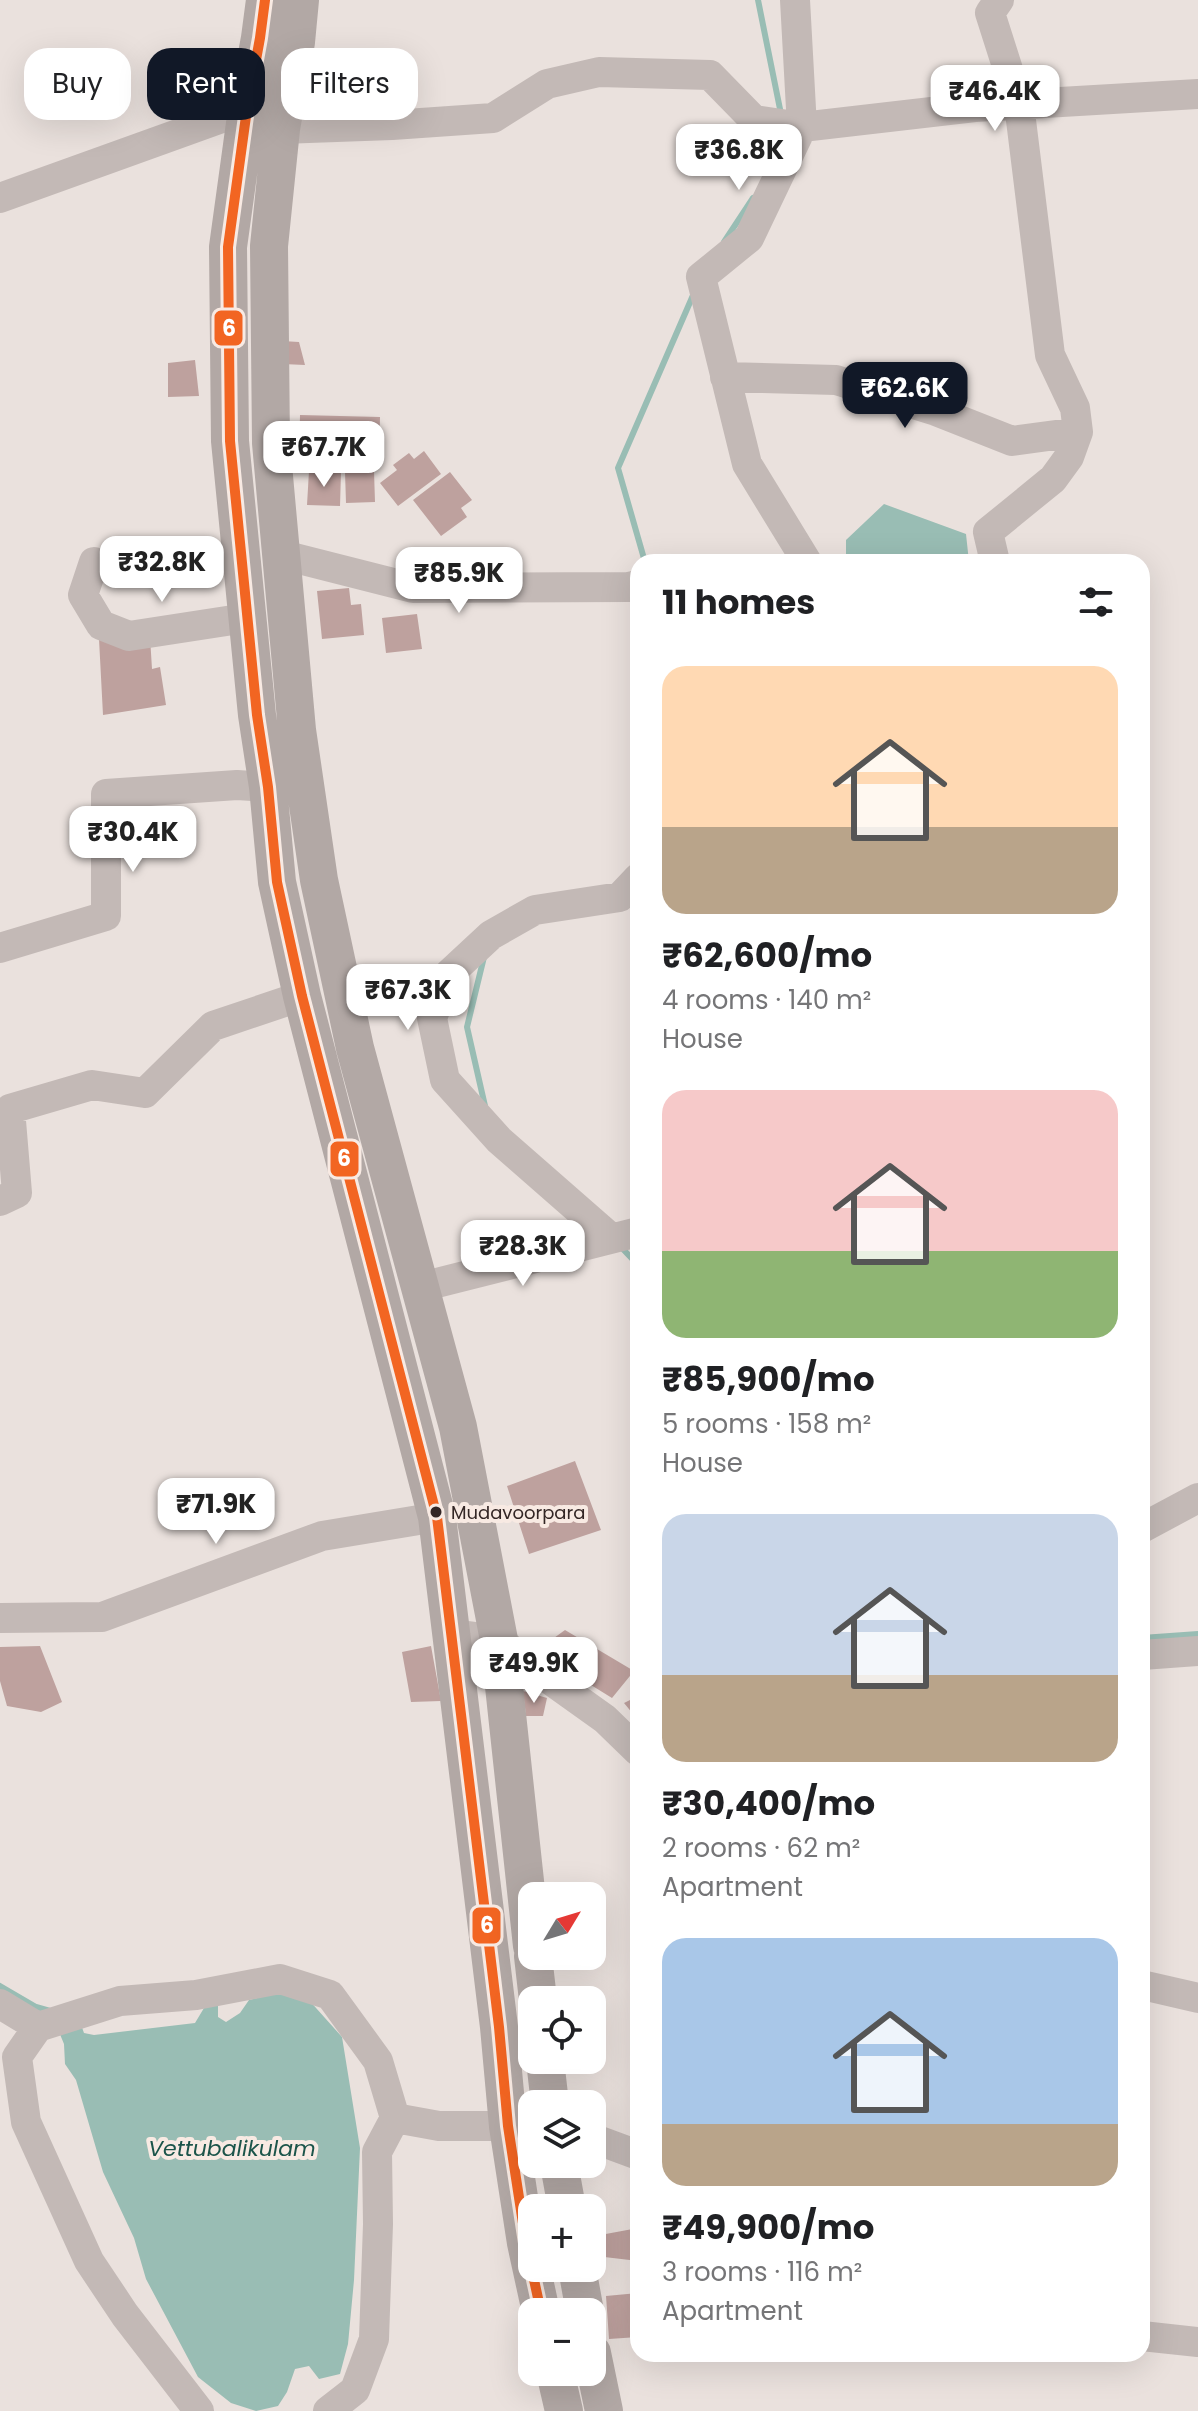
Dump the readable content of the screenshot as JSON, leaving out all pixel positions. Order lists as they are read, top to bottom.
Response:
{
  "water": ["Vettubalikulam"],
  "places": ["Mudavoorpara"],
  "lines": ["transit line 6"],
  "north": "top right",
  "page": {
    "chip": ["Buy", "Rent", "Filters"],
    "price": [
      "₹46.4K",
      "₹36.8K",
      "₹62.6K",
      "₹67.7K",
      "₹32.8K",
      "₹85.9K",
      "₹30.4K",
      "₹67.3K",
      "₹28.3K",
      "₹71.9K",
      "₹49.9K"
    ],
    "heading": "11 homes",
    "list": [
      {
        "name": "₹62,600/mo",
        "note": "4 rooms · 140 m² · House"
      },
      {
        "name": "₹85,900/mo",
        "note": "5 rooms · 158 m² · House"
      },
      {
        "name": "₹30,400/mo",
        "note": "2 rooms · 62 m² · Apartment"
      },
      {
        "name": "₹49,900/mo",
        "note": "3 rooms · 116 m² · Apartment"
      }
    ],
    "map_buttons": ["+", "−"]
  }
}
